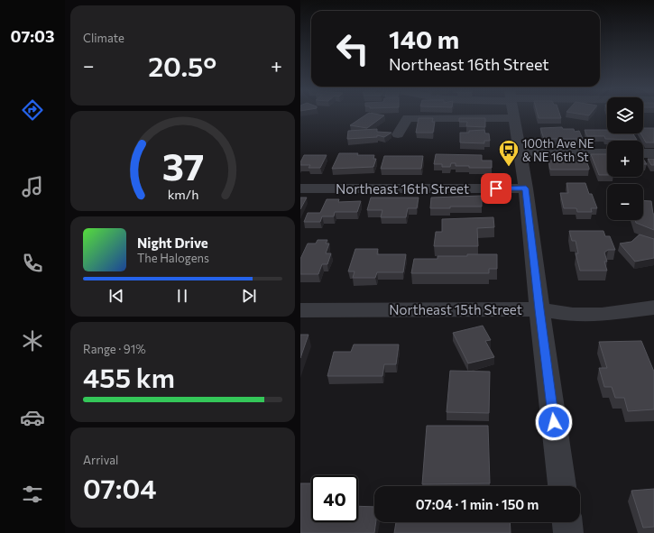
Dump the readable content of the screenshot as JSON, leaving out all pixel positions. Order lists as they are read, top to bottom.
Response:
{
  "streets": {
    "street": ["Northeast 16th Street", "Northeast 15th Street"]
  },
  "places": {
    "bus stop": ["100th Ave NE & NE 16th St"]
  },
  "page": {
    "tabs": "07:03",
    "tile": [
      "Climate",
      ["Range · 91%", "455 km"],
      ["Arrival", "07:04"]
    ],
    "turn": ["140 m", "Northeast 16th Street"],
    "heat": ["−", "20.5°", "+"],
    "map_buttons": ["+", "−"],
    "song": ["Night Drive", "The Halogens"],
    "limit": "40",
    "trip": "07:04 · 1 min · 150 m",
    "gauge": ["37", "km/h"]
  }
}
